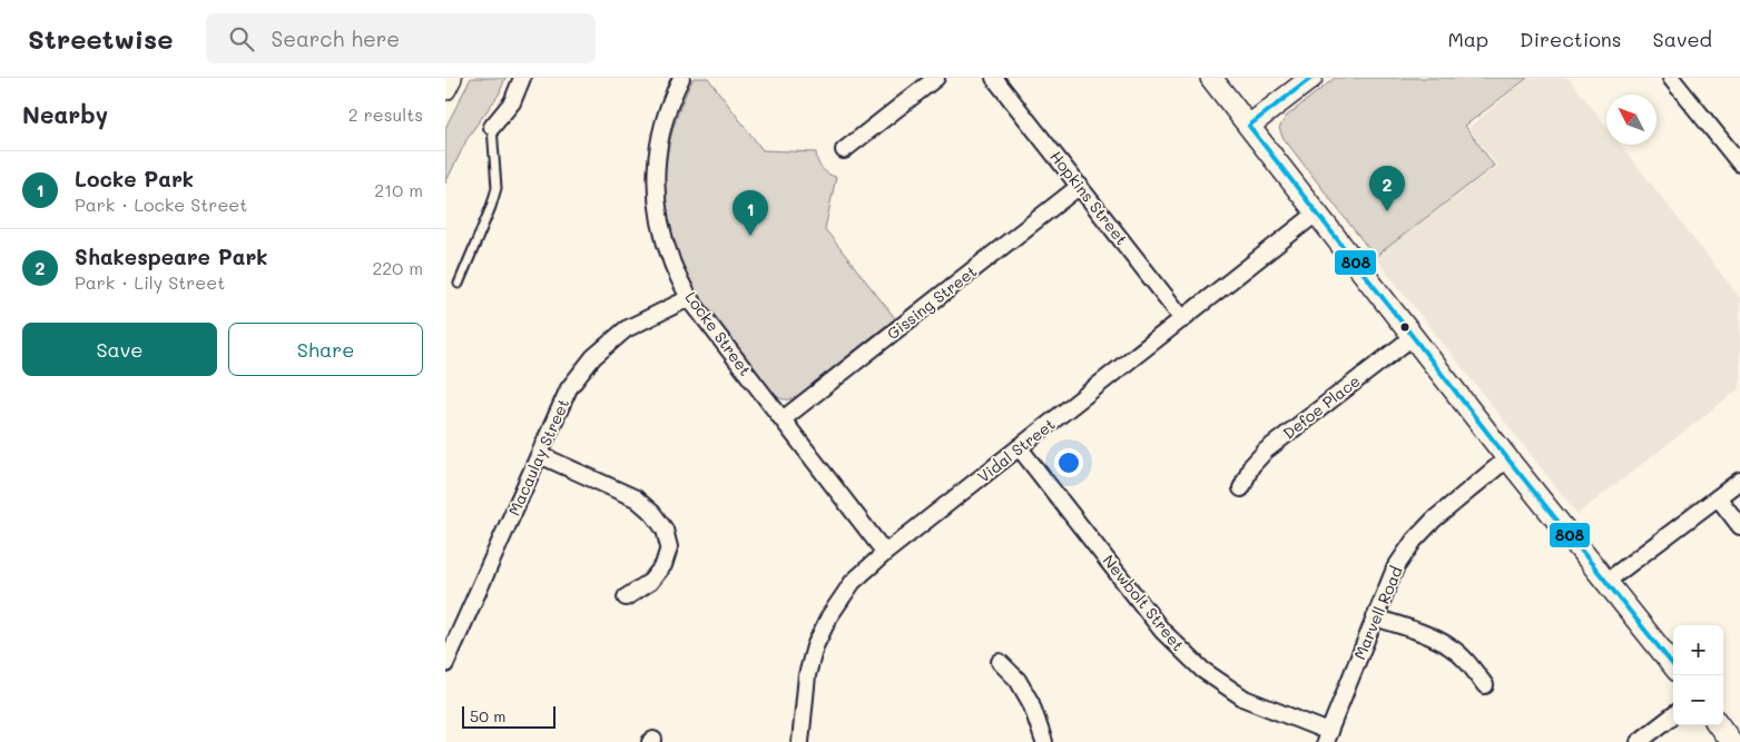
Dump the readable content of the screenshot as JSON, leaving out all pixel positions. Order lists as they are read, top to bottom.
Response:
{
  "streets": {
    "street": [
      "Hopkins Street",
      "Gissing Street",
      "Locke Street",
      "Defoe Place",
      "Vidal Street",
      "Macaulay Street",
      "Newbolt Street",
      "Marvell Road"
    ]
  },
  "crossings": [
    ["Hopkins Street", "Gissing Street"],
    ["Hopkins Street", "Vidal Street"],
    ["Gissing Street", "Locke Street"],
    ["Locke Street", "Vidal Street"],
    ["Locke Street", "Macaulay Street"],
    ["Vidal Street", "Newbolt Street"],
    ["Newbolt Street", "Marvell Road"]
  ],
  "lines": ["transit line 808"],
  "scale_bar": "50 m",
  "north": "top left",
  "page": {
    "header": "Streetwise",
    "search": "Search here",
    "nav": ["Map", "Directions", "Saved"],
    "heading": ["Nearby", "2 results"],
    "list": [
      {
        "mark": "1",
        "name": "Locke Park",
        "note": "Park · Locke Street",
        "value": "210 m"
      },
      {
        "mark": "2",
        "name": "Shakespeare Park",
        "note": "Park · Lily Street",
        "value": "220 m"
      }
    ],
    "pins": ["2", "1"],
    "buttons": ["Save", "Share"],
    "map_buttons": ["+", "−"],
    "scale": "50 m"
  }
}
